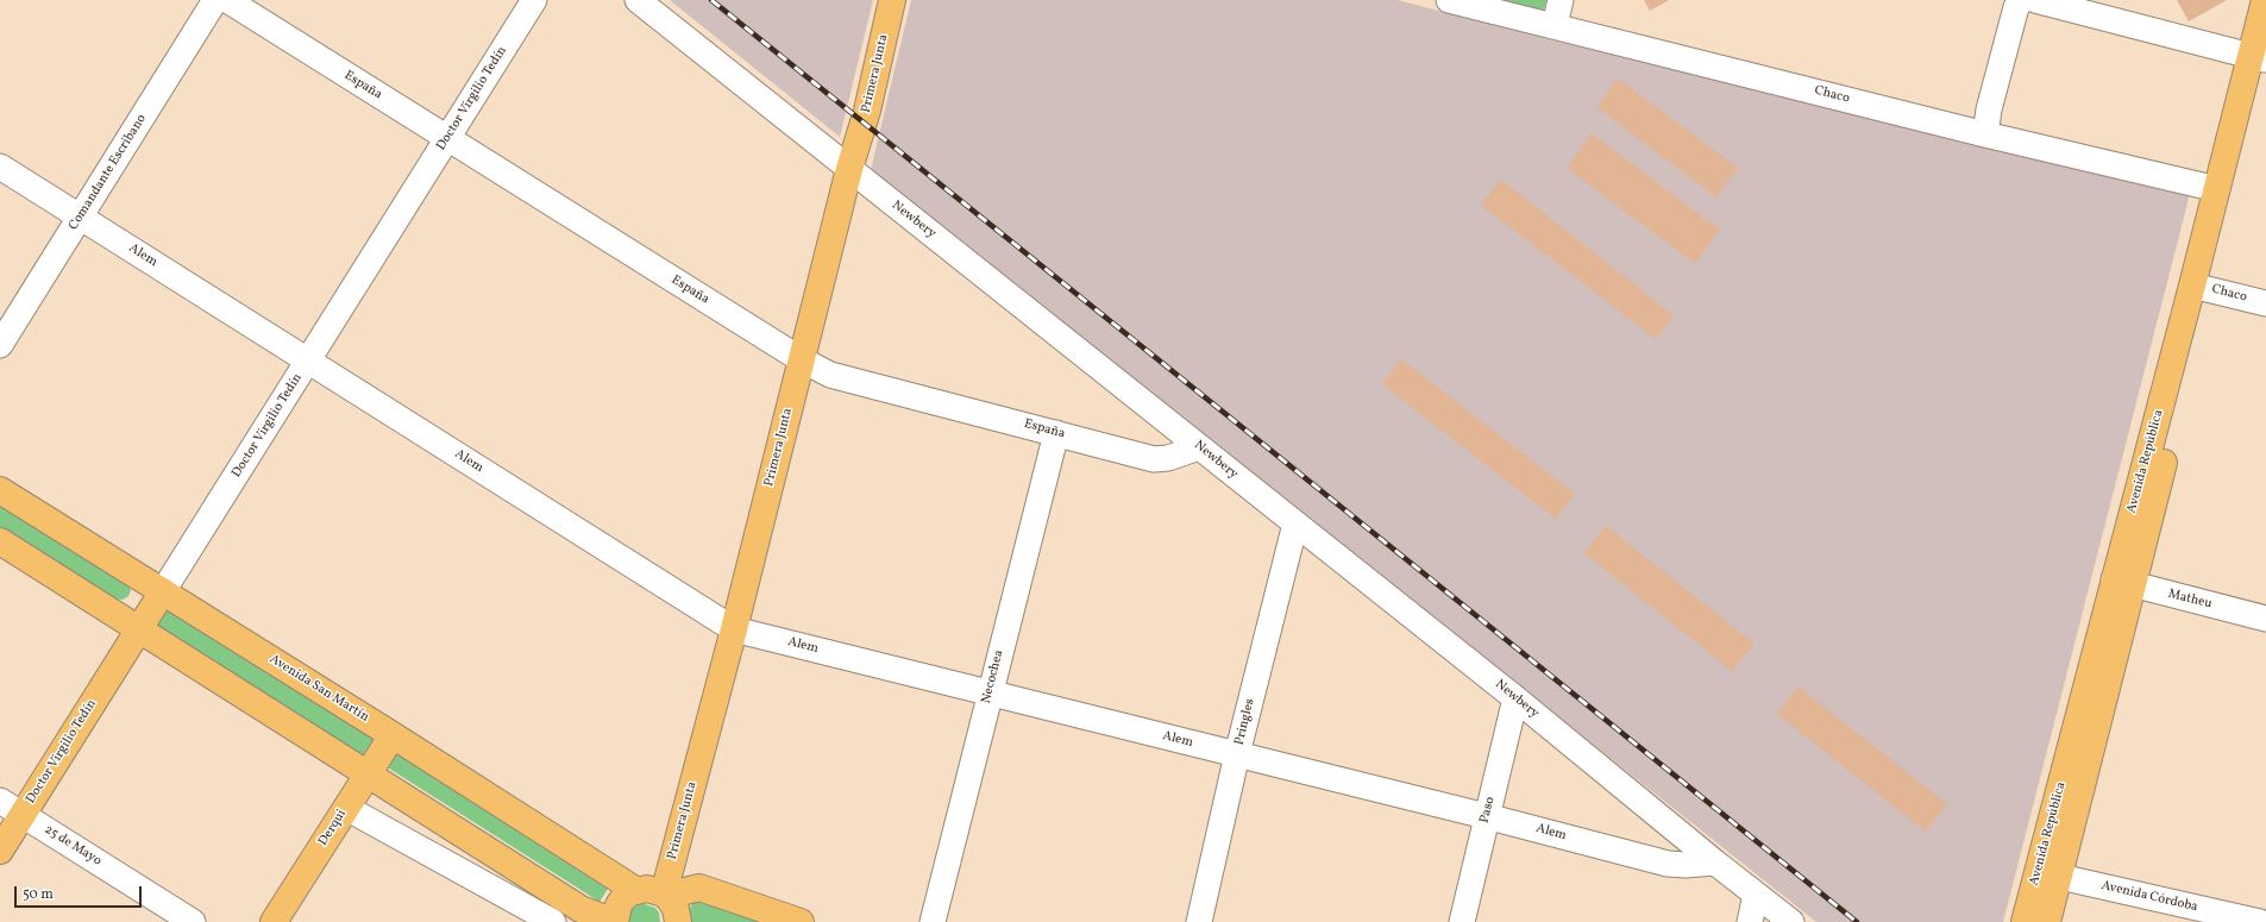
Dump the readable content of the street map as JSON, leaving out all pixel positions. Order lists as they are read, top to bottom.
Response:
{
  "streets": {
    "main road": [
      "Primera Junta",
      "Doctor Virgilio Tedín",
      "Avenida República",
      "Avenida San Martín",
      "Derqui"
    ],
    "street": [
      "España",
      "Chaco",
      "Comandante Escribano",
      "Newbery",
      "Alem",
      "Matheu",
      "Necochea",
      "Pringles",
      "Paso",
      "25 de Mayo",
      "Avenida Córdoba"
    ]
  },
  "crossings": [
    ["Primera Junta", "España"],
    ["Primera Junta", "Newbery"],
    ["Primera Junta", "Alem"],
    ["España", "Doctor Virgilio Tedín"],
    ["España", "Newbery"],
    ["España", "Necochea"],
    ["Chaco", "Avenida República"],
    ["Doctor Virgilio Tedín", "Alem"],
    ["Doctor Virgilio Tedín", "Avenida San Martín"],
    ["Doctor Virgilio Tedín", "25 de Mayo"],
    ["Comandante Escribano", "Alem"],
    ["Newbery", "Alem"],
    ["Newbery", "Pringles"],
    ["Newbery", "Paso"],
    ["Alem", "Necochea"],
    ["Alem", "Pringles"],
    ["Alem", "Paso"],
    ["Avenida República", "Matheu"],
    ["Avenida República", "Avenida Córdoba"],
    ["Avenida San Martín", "Derqui"]
  ],
  "scale_bar": "50 m"
}
